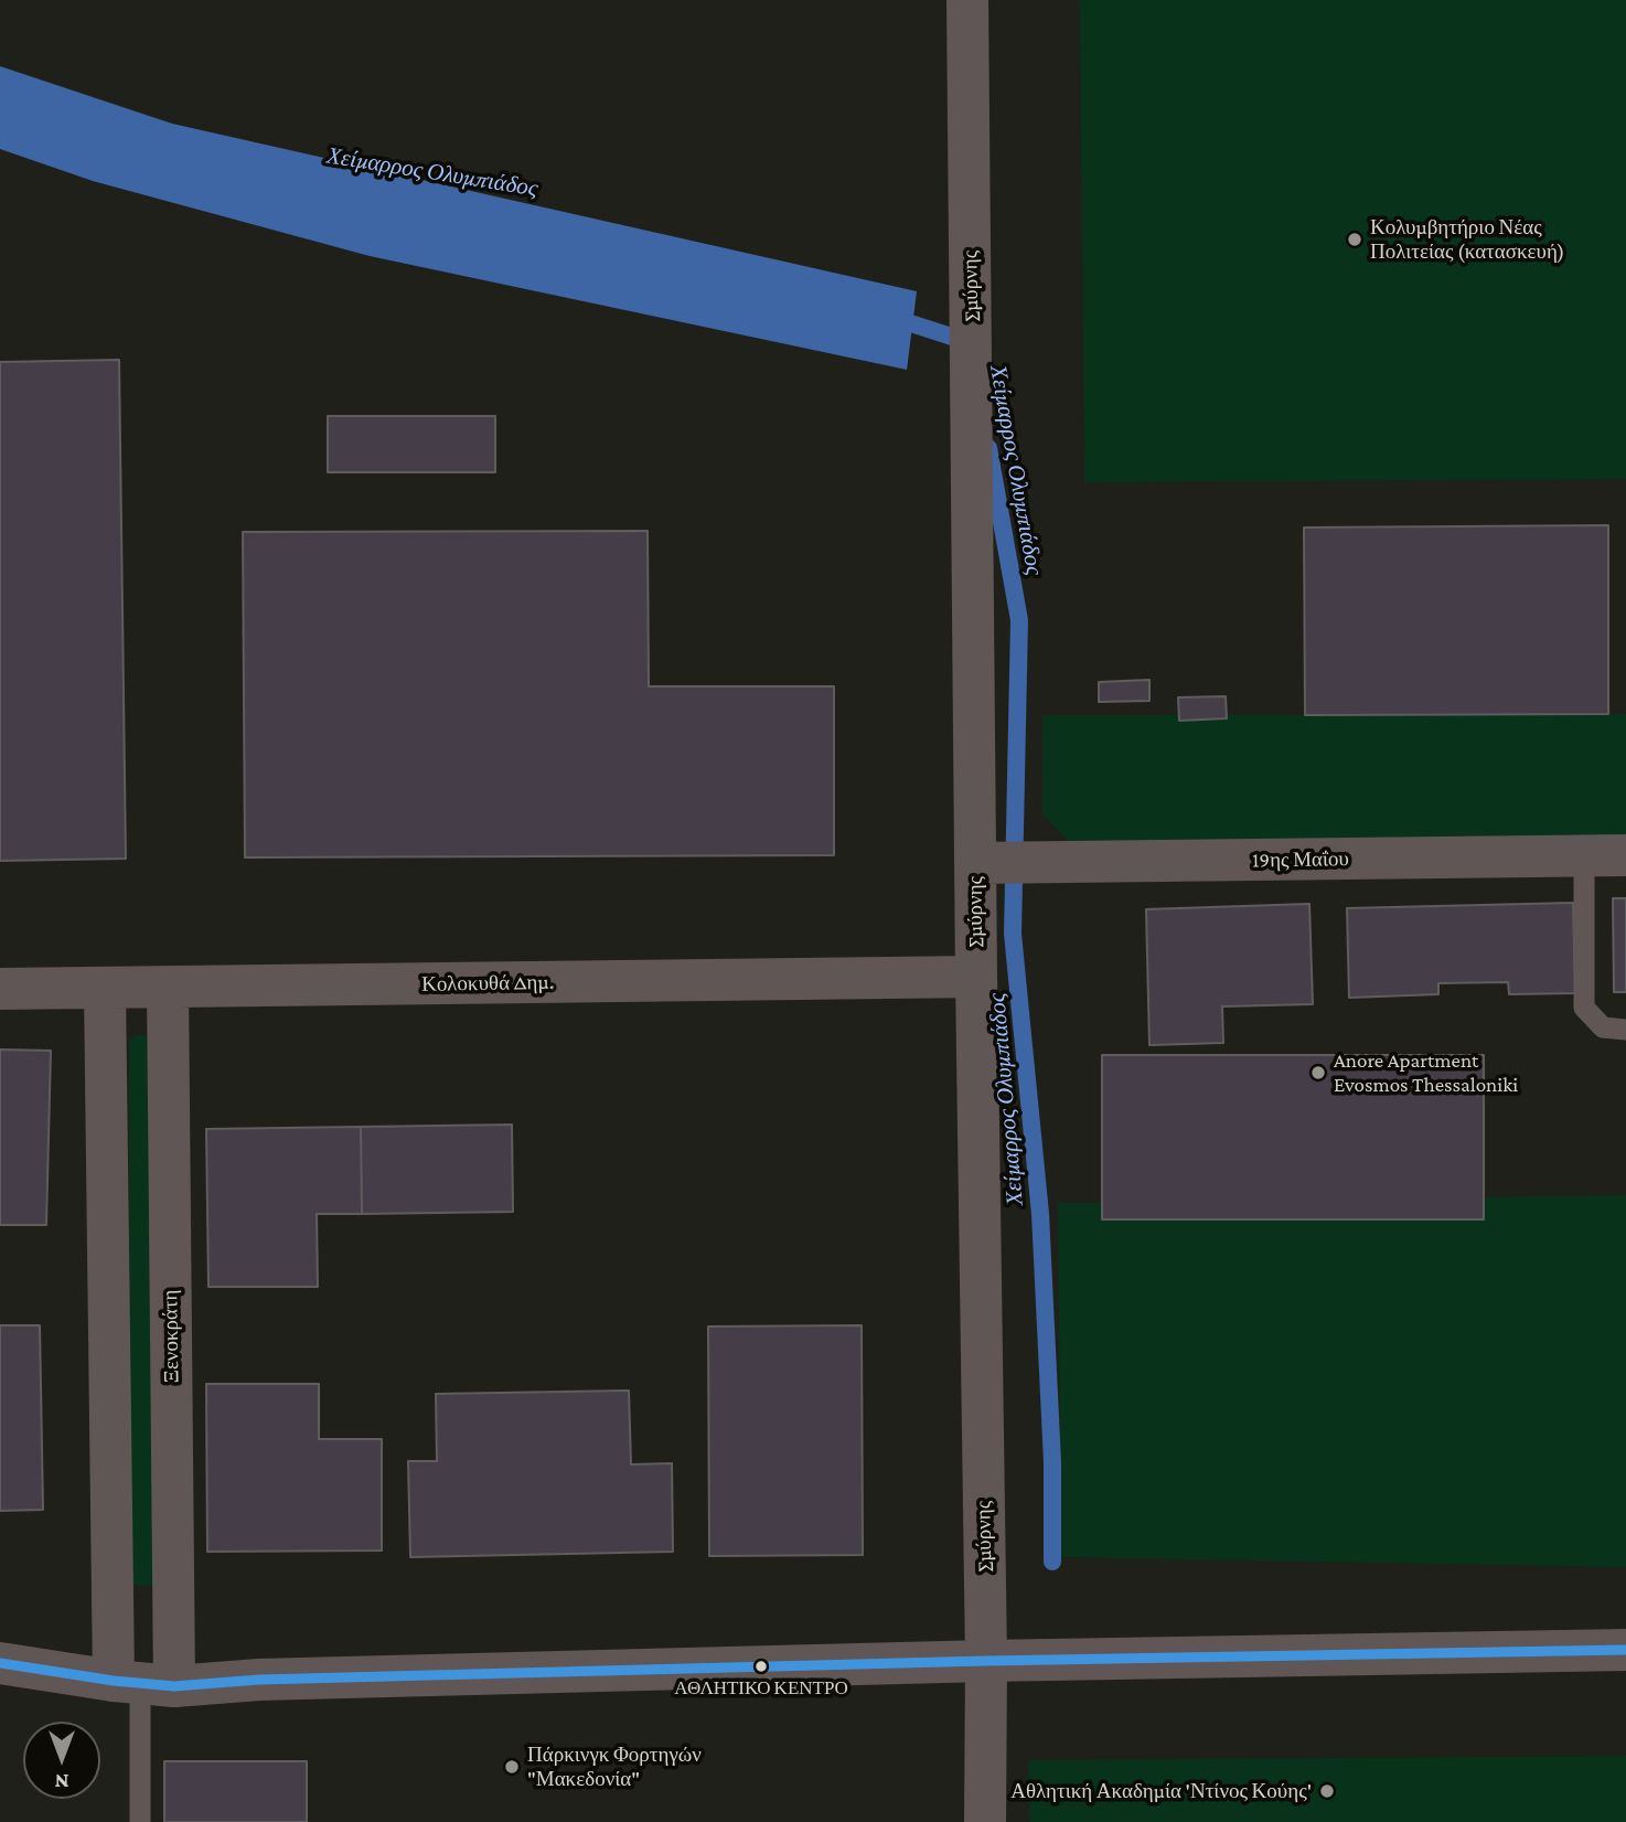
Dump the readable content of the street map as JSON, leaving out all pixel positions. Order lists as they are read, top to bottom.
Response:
{
  "streets": {
    "street": [
      "Σμύρνης",
      "19ης Μαΐου",
      "Κολοκυθά Δημ.",
      "Ξενοκράτη"
    ]
  },
  "crossings": [
    ["Σμύρνης", "19ης Μαΐου"],
    ["Σμύρνης", "Κολοκυθά Δημ."],
    ["Κολοκυθά Δημ.", "Ξενοκράτη"]
  ],
  "water": ["Χείμαρρος Ολυμπιάδος"],
  "places": [
    "Κολυμβητήριο Νέας Πολιτείας (κατασκευή)",
    "Anore Apartment Evosmos Thessaloniki",
    "ΑΘΛΗΤΙΚΟ ΚΕΝΤΡΟ",
    "Πάρκινγκ Φορτηγών \"Μακεδονία\"",
    "Αθλητική Ακαδημία 'Ντίνος Κούης'"
  ],
  "north": "bottom"
}
